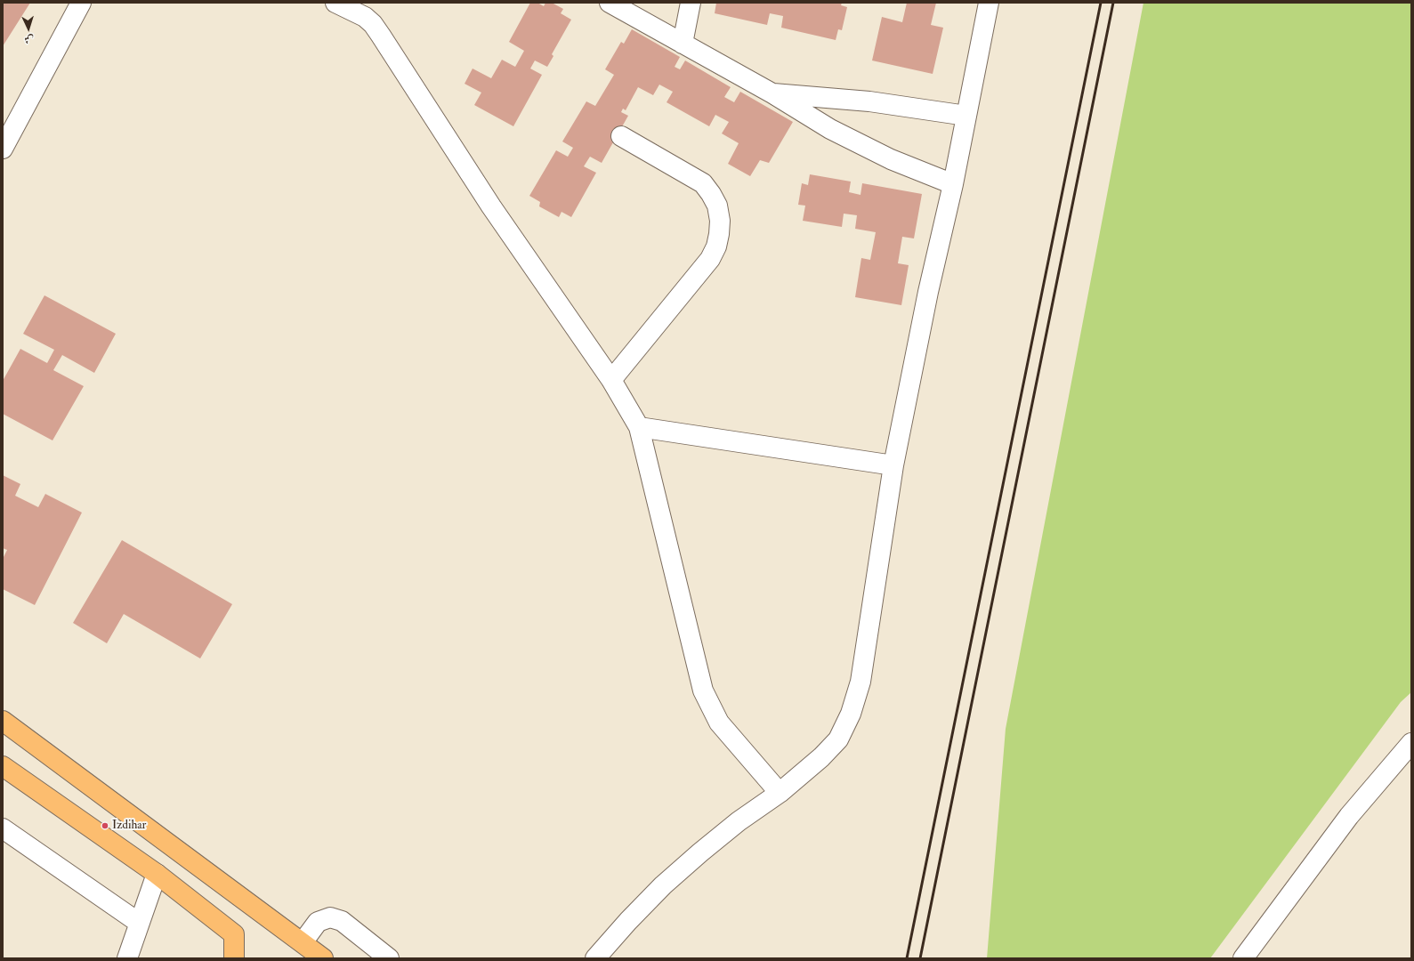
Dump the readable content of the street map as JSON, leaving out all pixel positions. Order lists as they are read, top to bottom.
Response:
{
  "places": ["Izdihar"],
  "north": "bottom"
}
